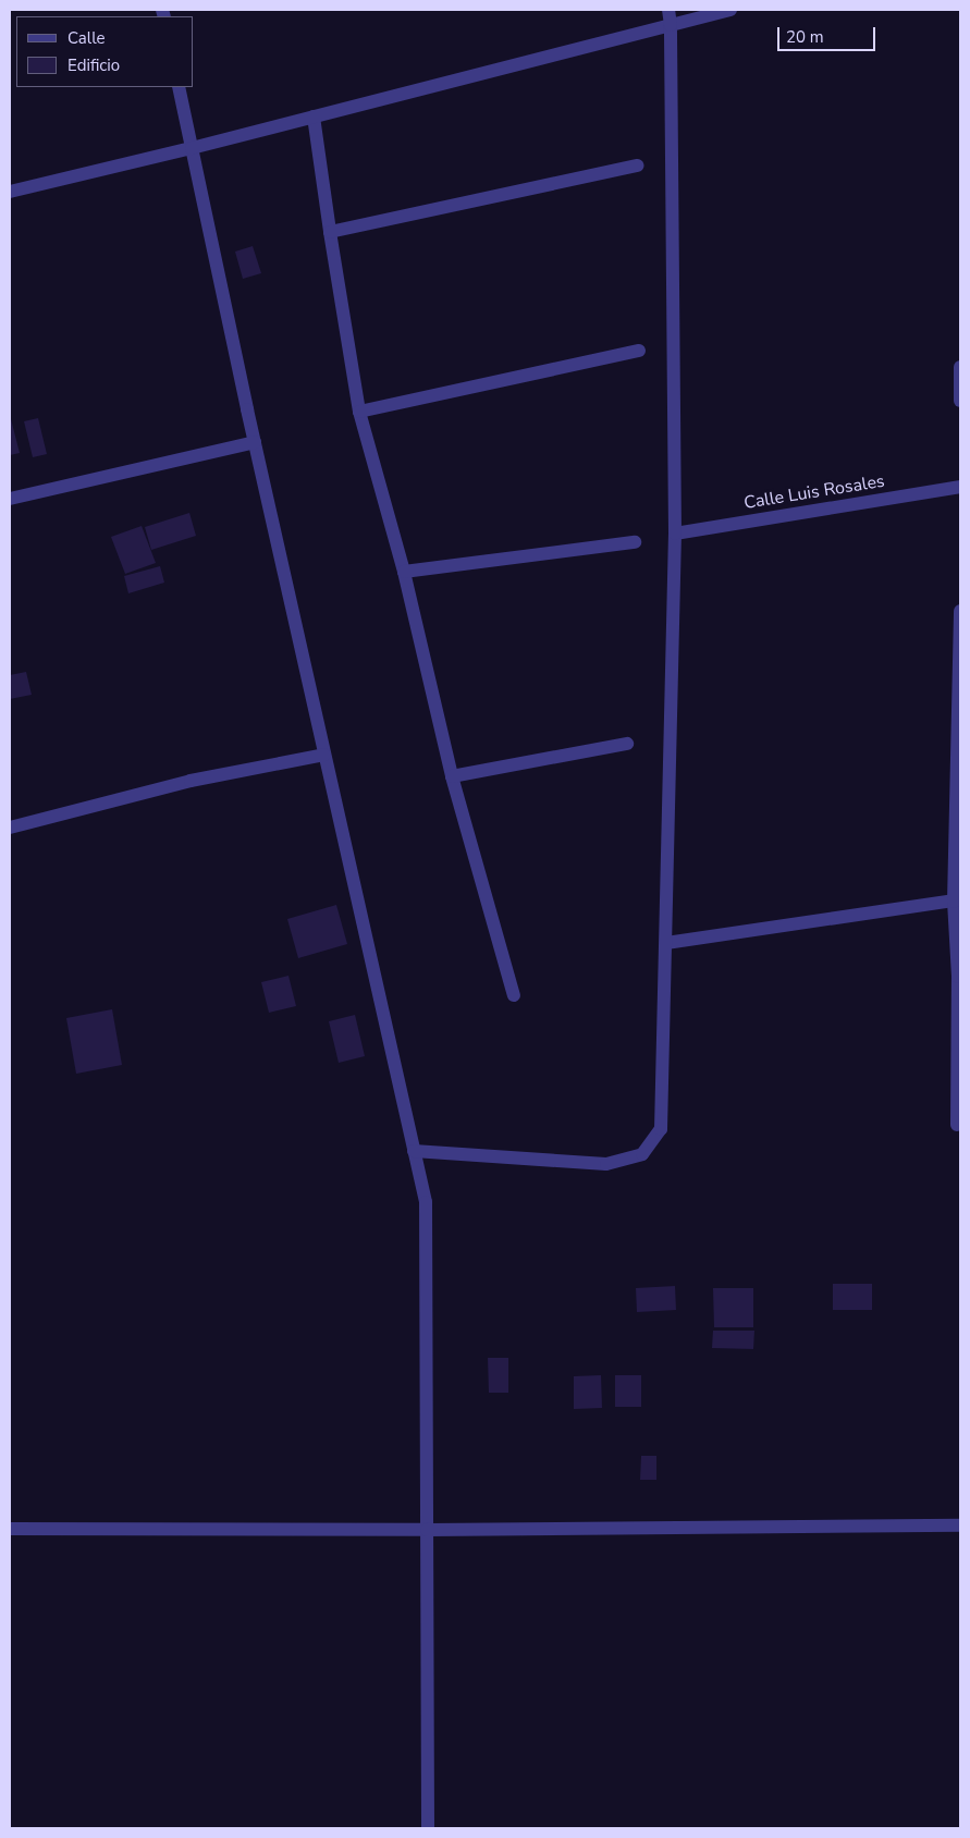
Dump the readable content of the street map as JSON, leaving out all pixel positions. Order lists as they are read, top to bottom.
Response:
{
  "streets": {
    "street": ["Calle Luis Rosales"]
  },
  "legend": ["Calle", "Edificio"],
  "scale_bar": "20 m"
}
